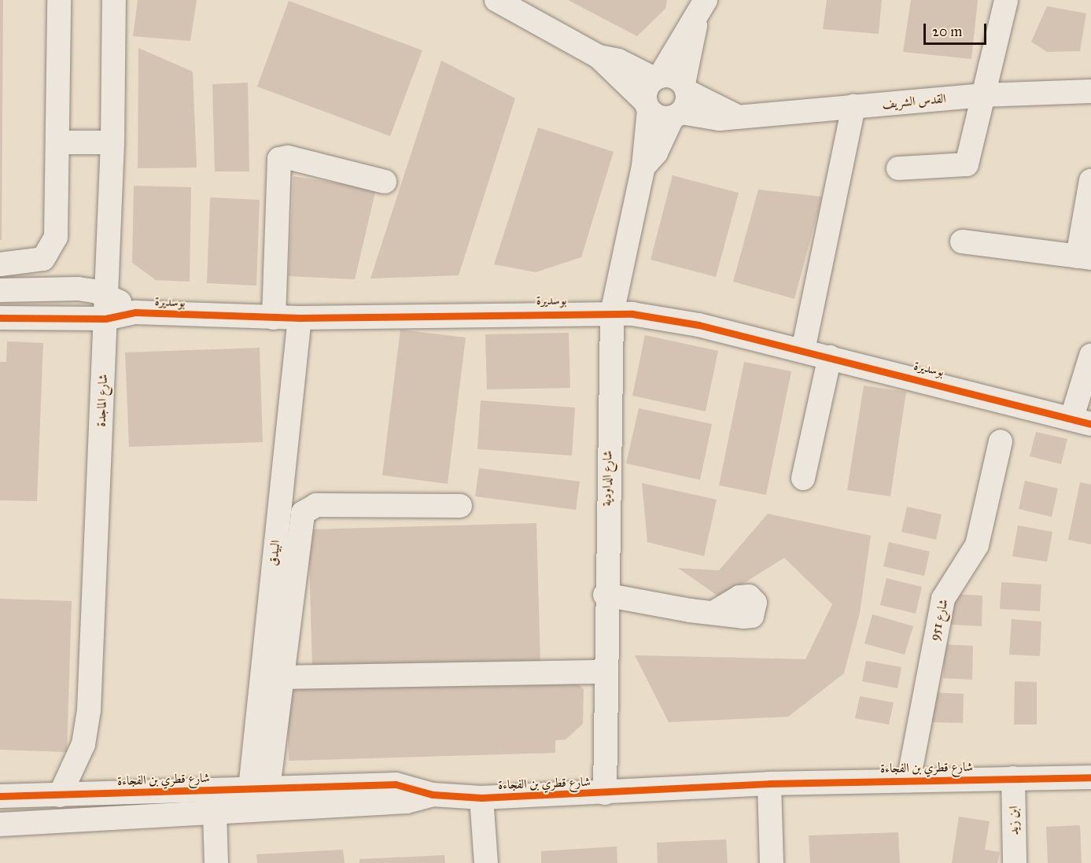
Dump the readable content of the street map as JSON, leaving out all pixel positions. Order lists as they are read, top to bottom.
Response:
{
  "streets": {
    "street": [
      "القدس الشريف",
      "بوسديرة",
      "شارع الماجدة",
      "شارع الداودية",
      "البيدق",
      "شارع 951",
      "شارع قطري بن الفجاءة",
      "ابن زيد"
    ]
  },
  "crossings": [
    ["القدس الشريف", "شارع الداودية"],
    ["بوسديرة", "شارع الماجدة"],
    ["بوسديرة", "شارع الداودية"],
    ["بوسديرة", "البيدق"],
    ["شارع الماجدة", "شارع قطري بن الفجاءة"],
    ["شارع الداودية", "شارع قطري بن الفجاءة"],
    ["البيدق", "شارع قطري بن الفجاءة"],
    ["شارع 951", "شارع قطري بن الفجاءة"],
    ["شارع قطري بن الفجاءة", "ابن زيد"]
  ],
  "scale_bar": "20 m"
}
